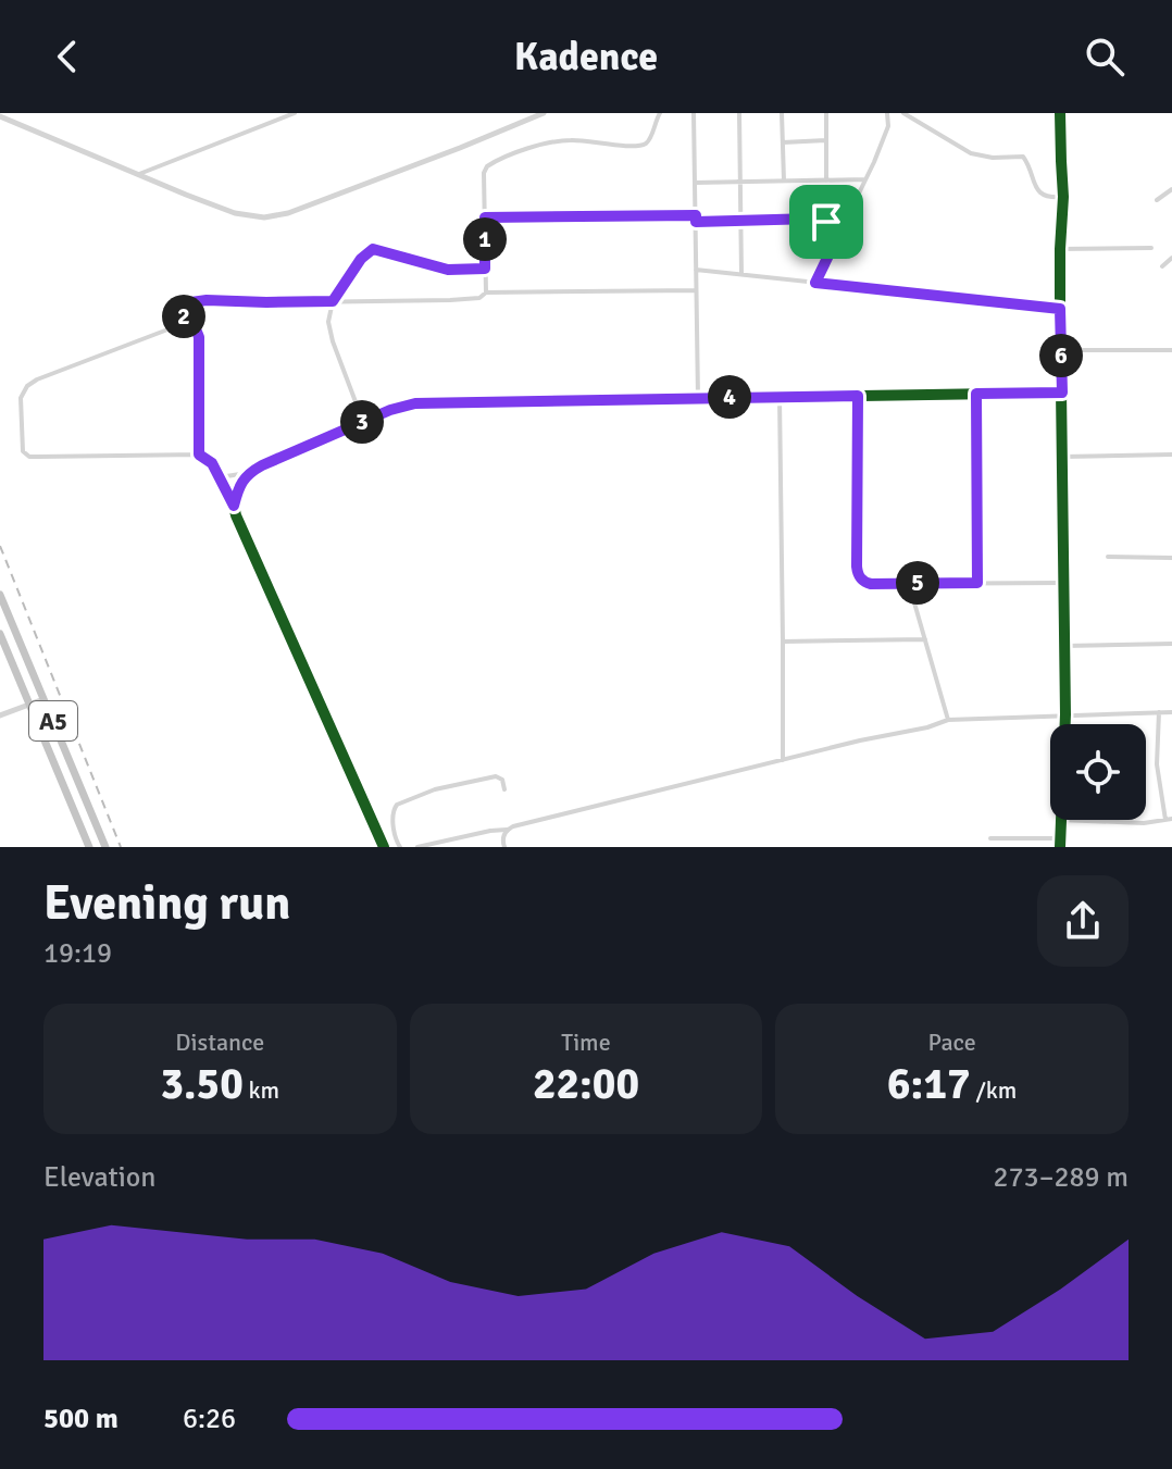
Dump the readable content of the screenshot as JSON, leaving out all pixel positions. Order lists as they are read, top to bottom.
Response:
{
  "streets": {
    "highway": ["A5"]
  },
  "page": {
    "header": "Kadence",
    "pins": [
      "1",
      "2",
      "6",
      "4",
      "3",
      "5"
    ],
    "heading": ["Evening run", "19:19"],
    "stats": [
      ["Distance", "3.50 km"],
      ["Time", "22:00"],
      ["Pace", "6:17 /km"]
    ],
    "chart": ["Elevation", "273–289 m"],
    "list": [
      {
        "name": "500 m",
        "note": "6:26"
      }
    ]
  }
}
